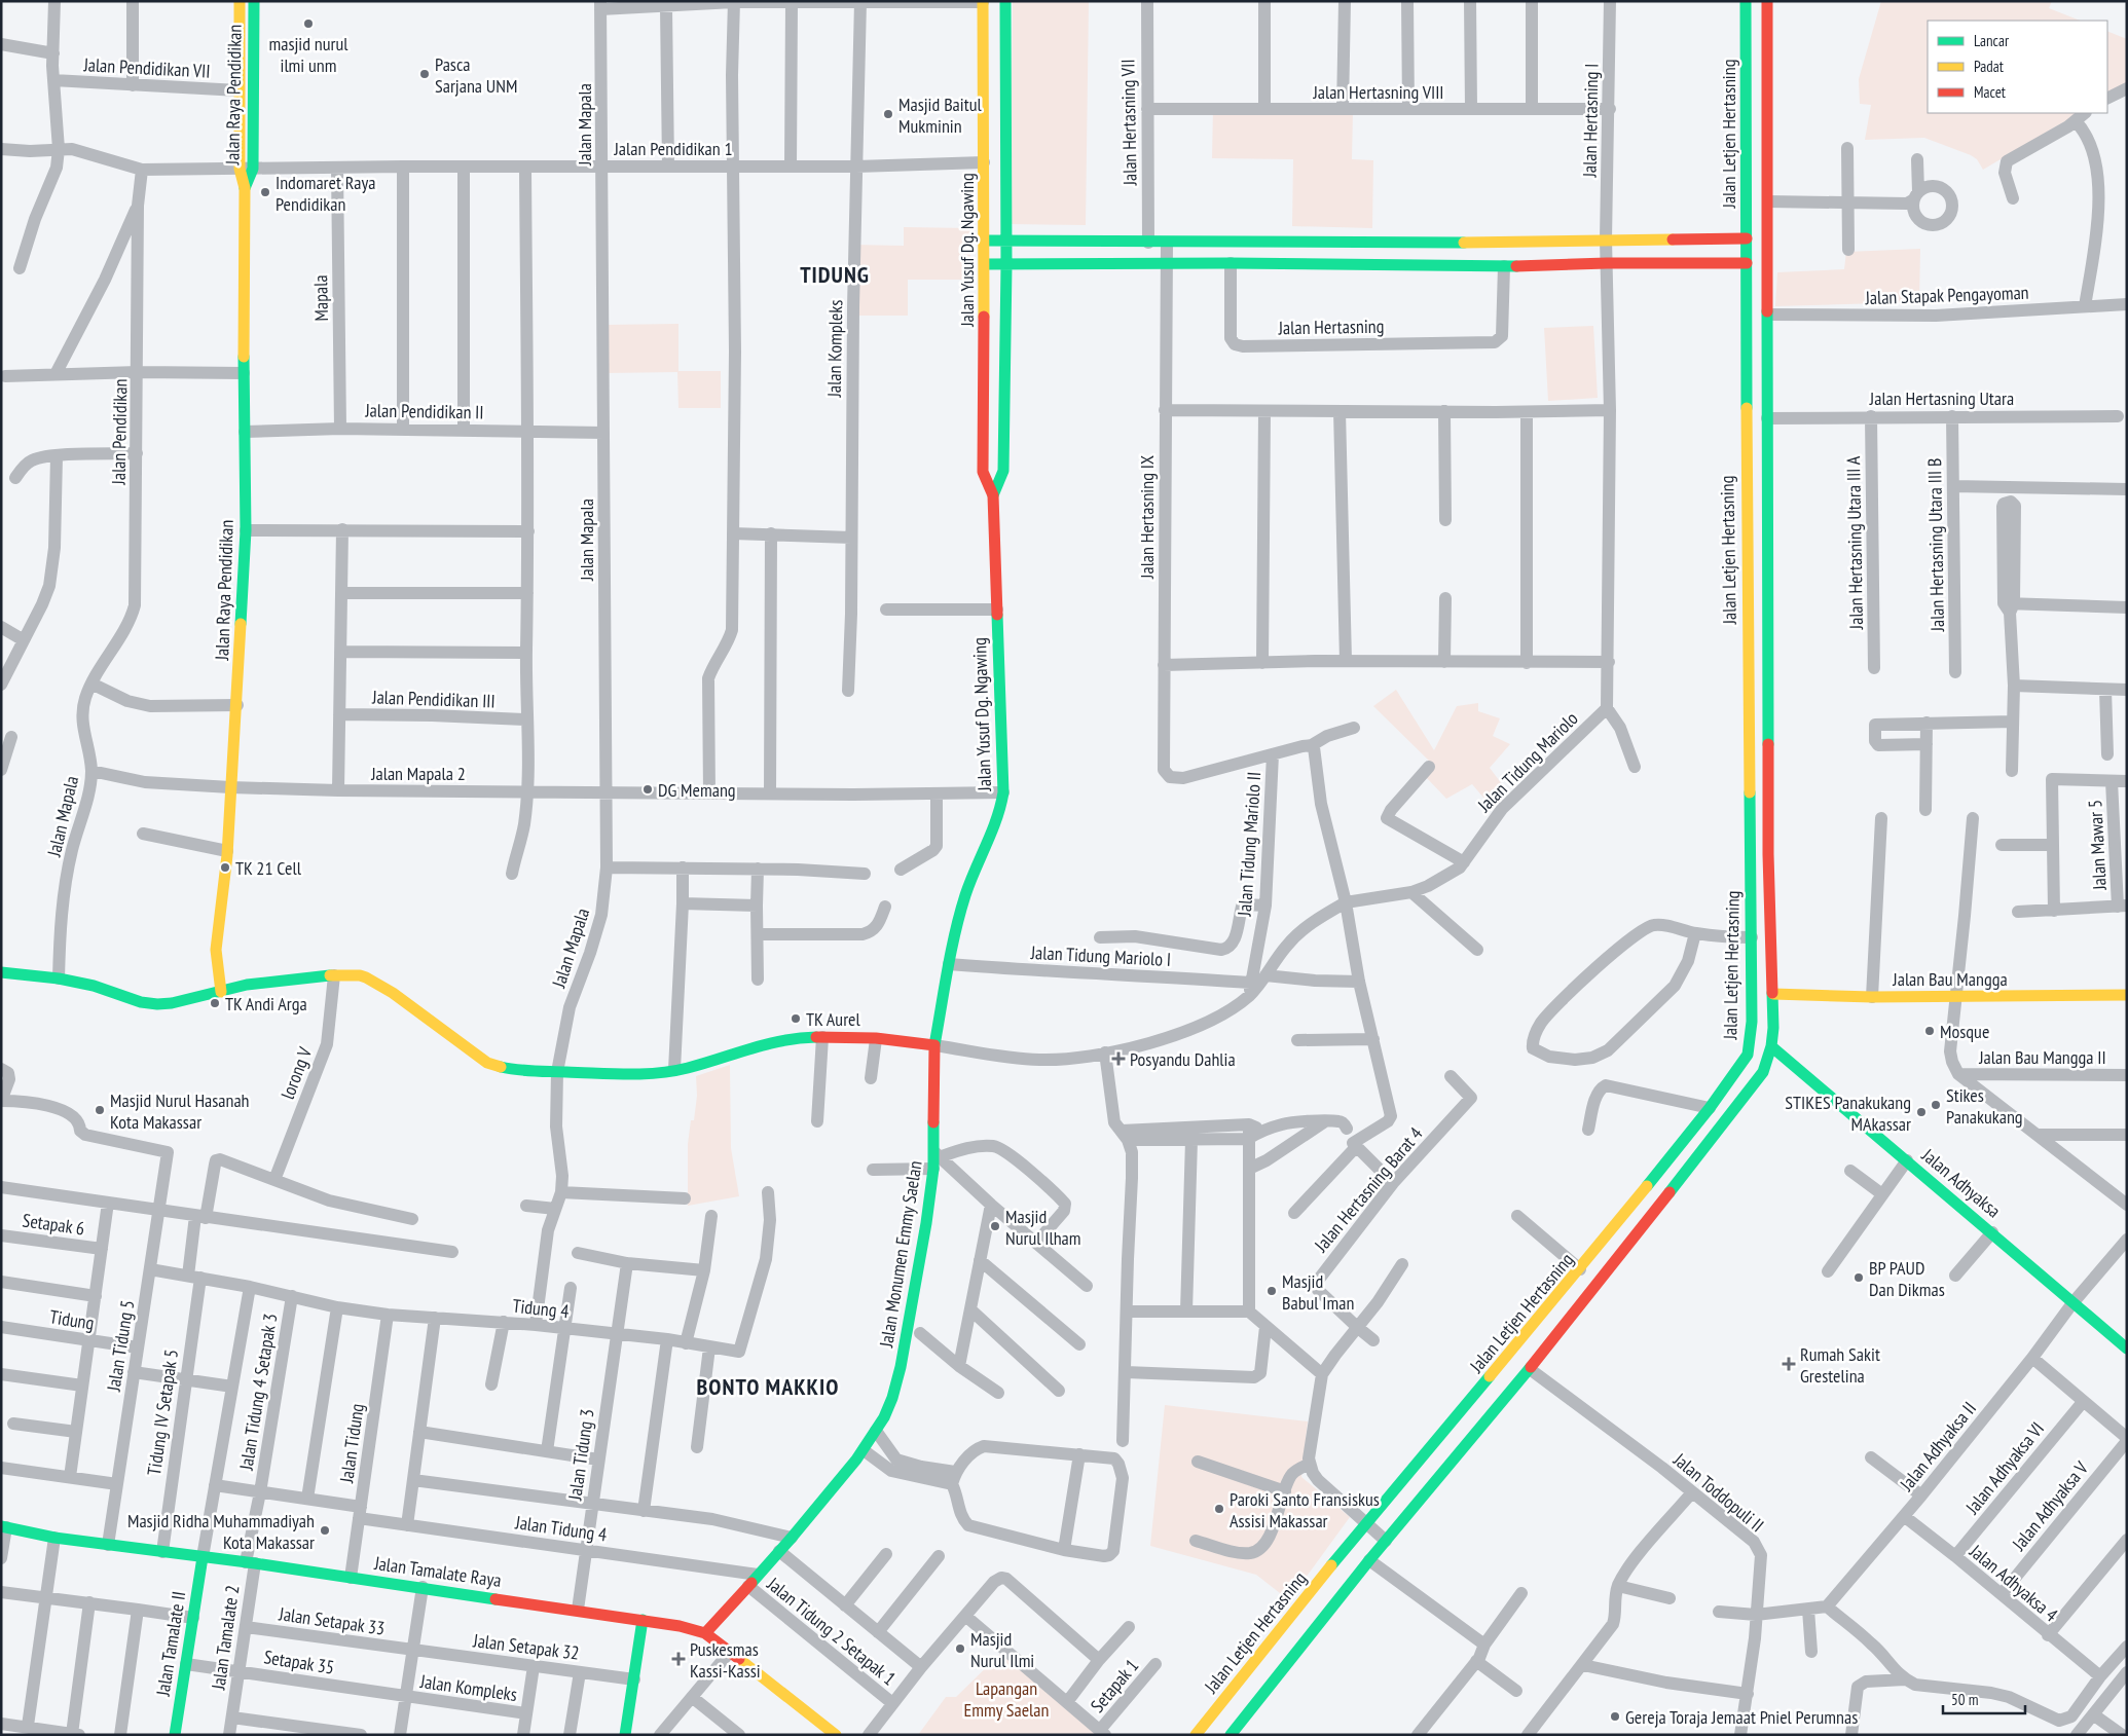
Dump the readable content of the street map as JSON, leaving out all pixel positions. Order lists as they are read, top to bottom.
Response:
{
  "streets": {
    "street": [
      "Jalan Pendidikan VII",
      "Jalan Hertasning VIII",
      "Jalan Raya Pendidikan",
      "Jalan Hertasning I",
      "Jalan Hertasning VII",
      "Jalan Mapala",
      "Jalan Letjen Hertasning",
      "Jalan Pendidikan 1",
      "Jalan Yusuf Dg. Ngawing",
      "Jalan Stapak Pengayoman",
      "Mapala",
      "Jalan Hertasning",
      "Jalan Kompleks",
      "Jalan Hertasning Utara",
      "Jalan Pendidikan II",
      "Jalan Pendidikan",
      "Jalan Hertasning IX",
      "Jalan Hertasning Utara III A",
      "Jalan Hertasning Utara III B",
      "Jalan Pendidikan III",
      "Jalan Tidung Mariolo",
      "Jalan Mapala 2",
      "Jalan Tidung Mariolo II",
      "Jalan Mawar 5",
      "Jalan Tidung Mariolo I",
      "Jalan Bau Mangga",
      "Jalan Bau Mangga II",
      "lorong V",
      "Jalan Adhyaksa",
      "Jalan Hertasning Barat 4",
      "Setapak 6",
      "Jalan Monumen Emmy Saelan",
      "Tidung 4",
      "Tidung",
      "Jalan Tidung 5",
      "Jalan Tidung 4 Setapak 3",
      "Tidung IV Setapak 5",
      "Jalan Tidung",
      "Jalan Adhyaksa II",
      "Jalan Tidung 3",
      "Jalan Adhyaksa VI",
      "Jalan Toddopuli II",
      "Jalan Adhyaksa V",
      "Jalan Tidung 4",
      "Jalan Tamalate Raya",
      "Jalan Adhyaksa 4",
      "Jalan Setapak 33",
      "Jalan Tidung 2 Setapak 1",
      "Jalan Tamalate 2",
      "Jalan Tamalate II",
      "Jalan Setapak 32",
      "Setapak 35",
      "Setapak 1"
    ]
  },
  "crossings": [
    ["Jalan Pendidikan VII", "Jalan Raya Pendidikan"],
    ["Jalan Hertasning VIII", "Jalan Hertasning I"],
    ["Jalan Hertasning VIII", "Jalan Hertasning VII"],
    ["Jalan Raya Pendidikan", "Jalan Mapala"],
    ["Jalan Raya Pendidikan", "Jalan Pendidikan 1"],
    ["Jalan Raya Pendidikan", "Jalan Pendidikan II"],
    ["Jalan Raya Pendidikan", "Jalan Mapala 2"],
    ["Jalan Hertasning I", "Jalan Tidung Mariolo"],
    ["Jalan Mapala", "Jalan Pendidikan 1"],
    ["Jalan Mapala", "Jalan Pendidikan II"],
    ["Jalan Mapala", "Jalan Pendidikan"],
    ["Jalan Mapala", "Jalan Mapala 2"],
    ["Jalan Mapala", "Tidung 4"],
    ["Jalan Letjen Hertasning", "Jalan Stapak Pengayoman"],
    ["Jalan Letjen Hertasning", "Jalan Hertasning Utara"],
    ["Jalan Letjen Hertasning", "Jalan Bau Mangga"],
    ["Jalan Letjen Hertasning", "Jalan Adhyaksa"],
    ["Jalan Letjen Hertasning", "Jalan Toddopuli II"],
    ["Jalan Pendidikan 1", "Jalan Yusuf Dg. Ngawing"],
    ["Jalan Pendidikan 1", "Mapala"],
    ["Jalan Pendidikan 1", "Jalan Kompleks"],
    ["Jalan Yusuf Dg. Ngawing", "Jalan Tidung Mariolo"],
    ["Jalan Yusuf Dg. Ngawing", "Jalan Mapala 2"],
    ["Jalan Yusuf Dg. Ngawing", "Jalan Tidung Mariolo I"],
    ["Jalan Yusuf Dg. Ngawing", "Jalan Monumen Emmy Saelan"],
    ["Mapala", "Jalan Pendidikan II"],
    ["Jalan Kompleks", "Setapak 35"],
    ["Jalan Hertasning Utara", "Jalan Hertasning Utara III A"],
    ["Jalan Hertasning Utara", "Jalan Hertasning Utara III B"],
    ["Jalan Hertasning IX", "Jalan Tidung Mariolo II"],
    ["Jalan Tidung Mariolo", "Jalan Tidung Mariolo II"],
    ["Jalan Tidung Mariolo", "Jalan Tidung Mariolo I"],
    ["Jalan Tidung Mariolo", "Jalan Monumen Emmy Saelan"],
    ["Jalan Tidung Mariolo II", "Jalan Tidung Mariolo I"],
    ["lorong V", "Tidung IV Setapak 5"],
    ["Jalan Adhyaksa", "Jalan Adhyaksa II"],
    ["Jalan Monumen Emmy Saelan", "Jalan Tidung 4"],
    ["Jalan Monumen Emmy Saelan", "Jalan Tamalate Raya"],
    ["Jalan Monumen Emmy Saelan", "Jalan Tidung 2 Setapak 1"],
    ["Tidung 4", "Jalan Tidung 5"],
    ["Tidung 4", "Jalan Tidung 4 Setapak 3"],
    ["Tidung 4", "Tidung IV Setapak 5"],
    ["Tidung 4", "Jalan Tidung"],
    ["Tidung 4", "Jalan Tidung 3"],
    ["Tidung", "Jalan Tidung 5"],
    ["Jalan Tidung 5", "Jalan Tamalate Raya"],
    ["Jalan Tidung 4 Setapak 3", "Jalan Tidung 4"],
    ["Jalan Tidung 4 Setapak 3", "Jalan Tamalate 2"],
    ["Tidung IV Setapak 5", "Jalan Tamalate Raya"],
    ["Jalan Tidung", "Jalan Tidung 4"],
    ["Jalan Tidung", "Jalan Tamalate Raya"],
    ["Jalan Adhyaksa II", "Jalan Adhyaksa 4"],
    ["Jalan Tidung 3", "Jalan Tidung 4"],
    ["Jalan Tidung 3", "Jalan Tamalate Raya"],
    ["Jalan Adhyaksa VI", "Jalan Adhyaksa 4"],
    ["Jalan Adhyaksa V", "Jalan Adhyaksa 4"],
    ["Jalan Tidung 4", "Jalan Tamalate 2"],
    ["Jalan Tamalate Raya", "Jalan Tamalate 2"],
    ["Jalan Tamalate Raya", "Jalan Tamalate II"],
    ["Jalan Setapak 33", "Jalan Tamalate 2"],
    ["Jalan Setapak 33", "Jalan Setapak 32"],
    ["Jalan Tamalate 2", "Setapak 35"],
    ["Jalan Tamalate II", "Setapak 35"]
  ],
  "districts": ["TIDUNG", "BONTO MAKKIO"],
  "parks": ["Lapangan Emmy Saelan"],
  "places": {
    "other": [
      "masjid nurul ilmi unm",
      "Pasca Sarjana UNM",
      "Masjid Baitul Mukminin",
      "Indomaret Raya Pendidikan",
      "DG Memang",
      "TK 21 Cell",
      "TK Andi Arga",
      "TK Aurel",
      "Mosque",
      "Stikes Panakukang",
      "Masjid Nurul Hasanah Kota Makassar",
      "STIKES Panakukang MAkassar",
      "Masjid Nurul Ilham",
      "BP PAUD Dan Dikmas",
      "Masjid Babul Iman",
      "Paroki Santo Fransiskus Assisi Makassar",
      "Masjid Ridha Muhammadiyah Kota Makassar",
      "Masjid Nurul Ilmi",
      "Gereja Toraja Jemaat Pniel Perumnas"
    ],
    "health": ["Posyandu Dahlia", "Rumah Sakit Grestelina", "Puskesmas Kassi-Kassi"]
  },
  "legend": ["Lancar", "Padat", "Macet"],
  "scale_bar": "50 m"
}
